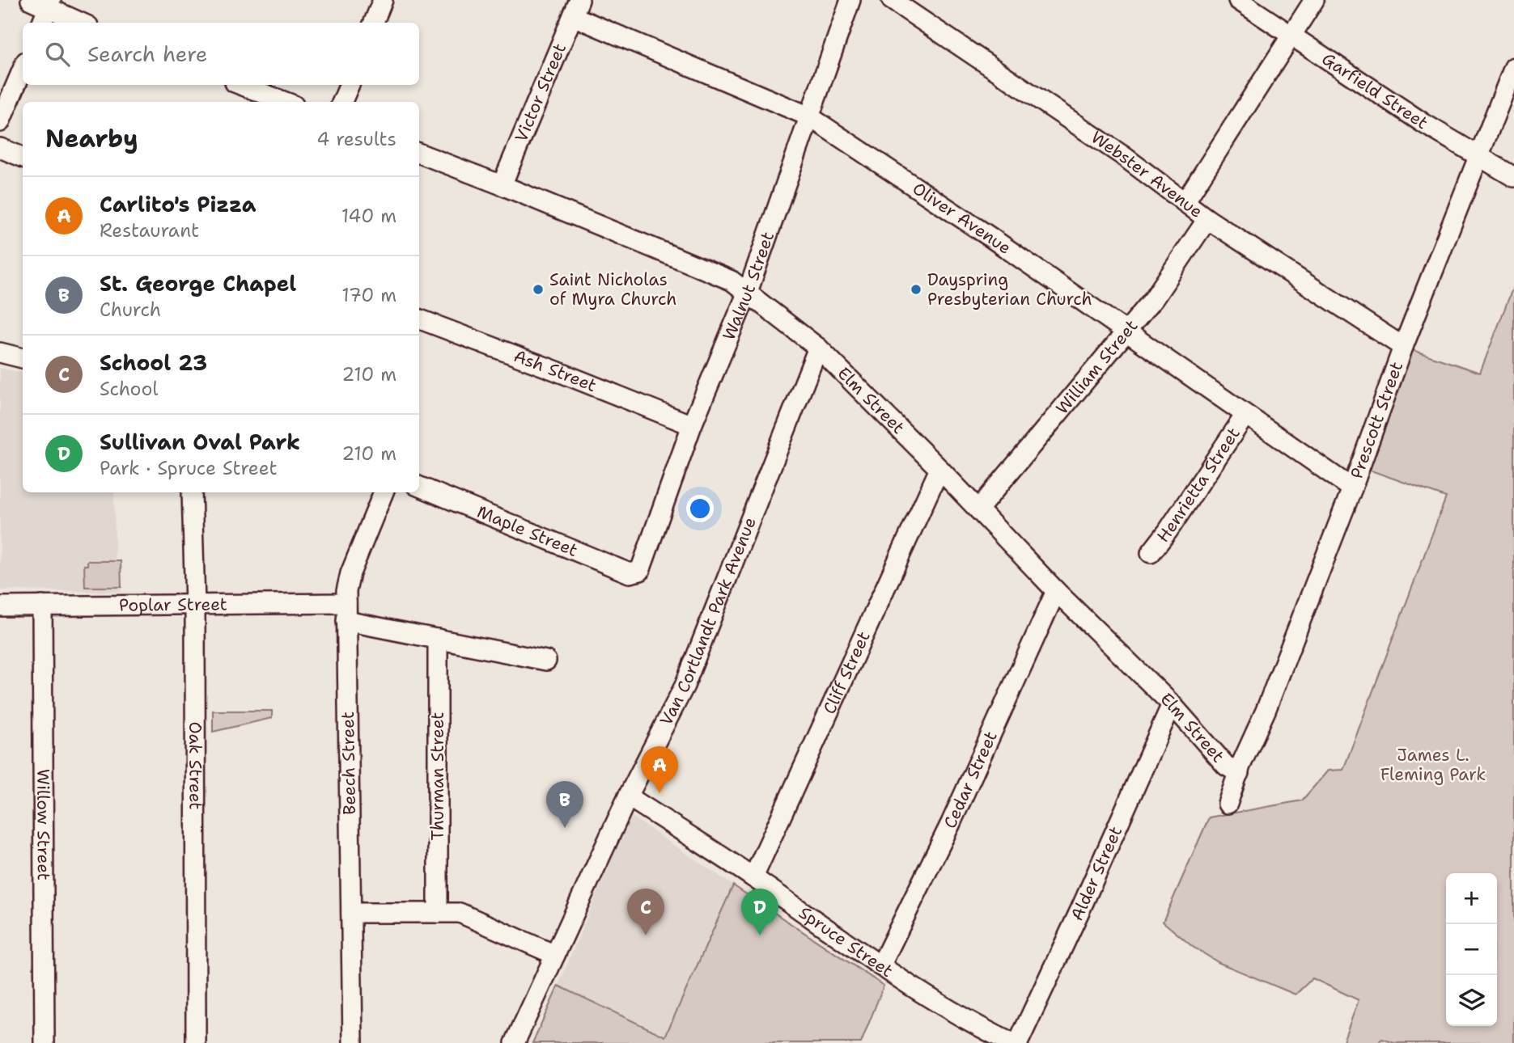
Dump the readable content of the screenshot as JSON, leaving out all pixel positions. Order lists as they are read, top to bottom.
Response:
{
  "streets": {
    "street": [
      "Garfield Street",
      "Victor Street",
      "Webster Avenue",
      "Oliver Avenue",
      "Walnut Street",
      "William Street",
      "Ash Street",
      "Elm Street",
      "Prescott Street",
      "Henrietta Street",
      "Maple Street",
      "Poplar Street",
      "Van Cortlandt Park Avenue",
      "Cliff Street",
      "Beech Street",
      "Oak Street",
      "Thurman Street",
      "Cedar Street",
      "Willow Street",
      "Alder Street",
      "Spruce Street"
    ]
  },
  "crossings": [
    ["Garfield Street", "Prescott Street"],
    ["Victor Street", "Oliver Avenue"],
    ["Victor Street", "Elm Street"],
    ["Webster Avenue", "William Street"],
    ["Webster Avenue", "Prescott Street"],
    ["Oliver Avenue", "Walnut Street"],
    ["Oliver Avenue", "William Street"],
    ["Oliver Avenue", "Prescott Street"],
    ["Oliver Avenue", "Henrietta Street"],
    ["Walnut Street", "Ash Street"],
    ["Walnut Street", "Elm Street"],
    ["Walnut Street", "Maple Street"],
    ["William Street", "Elm Street"],
    ["Elm Street", "Prescott Street"],
    ["Elm Street", "Van Cortlandt Park Avenue"],
    ["Elm Street", "Cliff Street"],
    ["Elm Street", "Cedar Street"],
    ["Elm Street", "Alder Street"],
    ["Poplar Street", "Beech Street"],
    ["Poplar Street", "Oak Street"],
    ["Poplar Street", "Thurman Street"],
    ["Poplar Street", "Willow Street"],
    ["Van Cortlandt Park Avenue", "Spruce Street"],
    ["Cliff Street", "Spruce Street"],
    ["Cedar Street", "Spruce Street"]
  ],
  "parks": ["James L. Fleming Park"],
  "places": ["Saint Nicholas of Myra Church", "Dayspring Presbyterian Church"],
  "page": {
    "search": "Search here",
    "heading": ["Nearby", "4 results"],
    "list": [
      {
        "mark": "A",
        "name": "Carlito's Pizza",
        "note": "Restaurant",
        "value": "140 m"
      },
      {
        "mark": "B",
        "name": "St. George Chapel",
        "note": "Church",
        "value": "170 m"
      },
      {
        "mark": "C",
        "name": "School 23",
        "note": "School",
        "value": "210 m"
      },
      {
        "mark": "D",
        "name": "Sullivan Oval Park",
        "note": "Park · Spruce Street",
        "value": "210 m"
      }
    ],
    "pins": [
      "A",
      "B",
      "C",
      "D"
    ],
    "map_buttons": ["+", "−"]
  }
}
